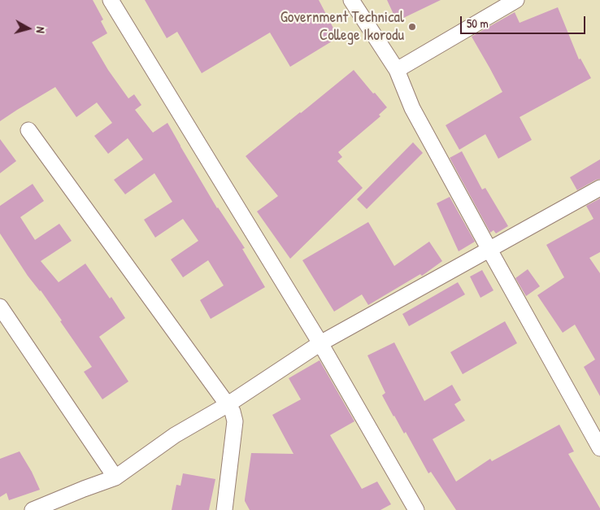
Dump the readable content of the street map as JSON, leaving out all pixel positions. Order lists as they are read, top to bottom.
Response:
{
  "places": ["Government Technical College Ikorodu"],
  "scale_bar": "50 m",
  "north": "right"
}
